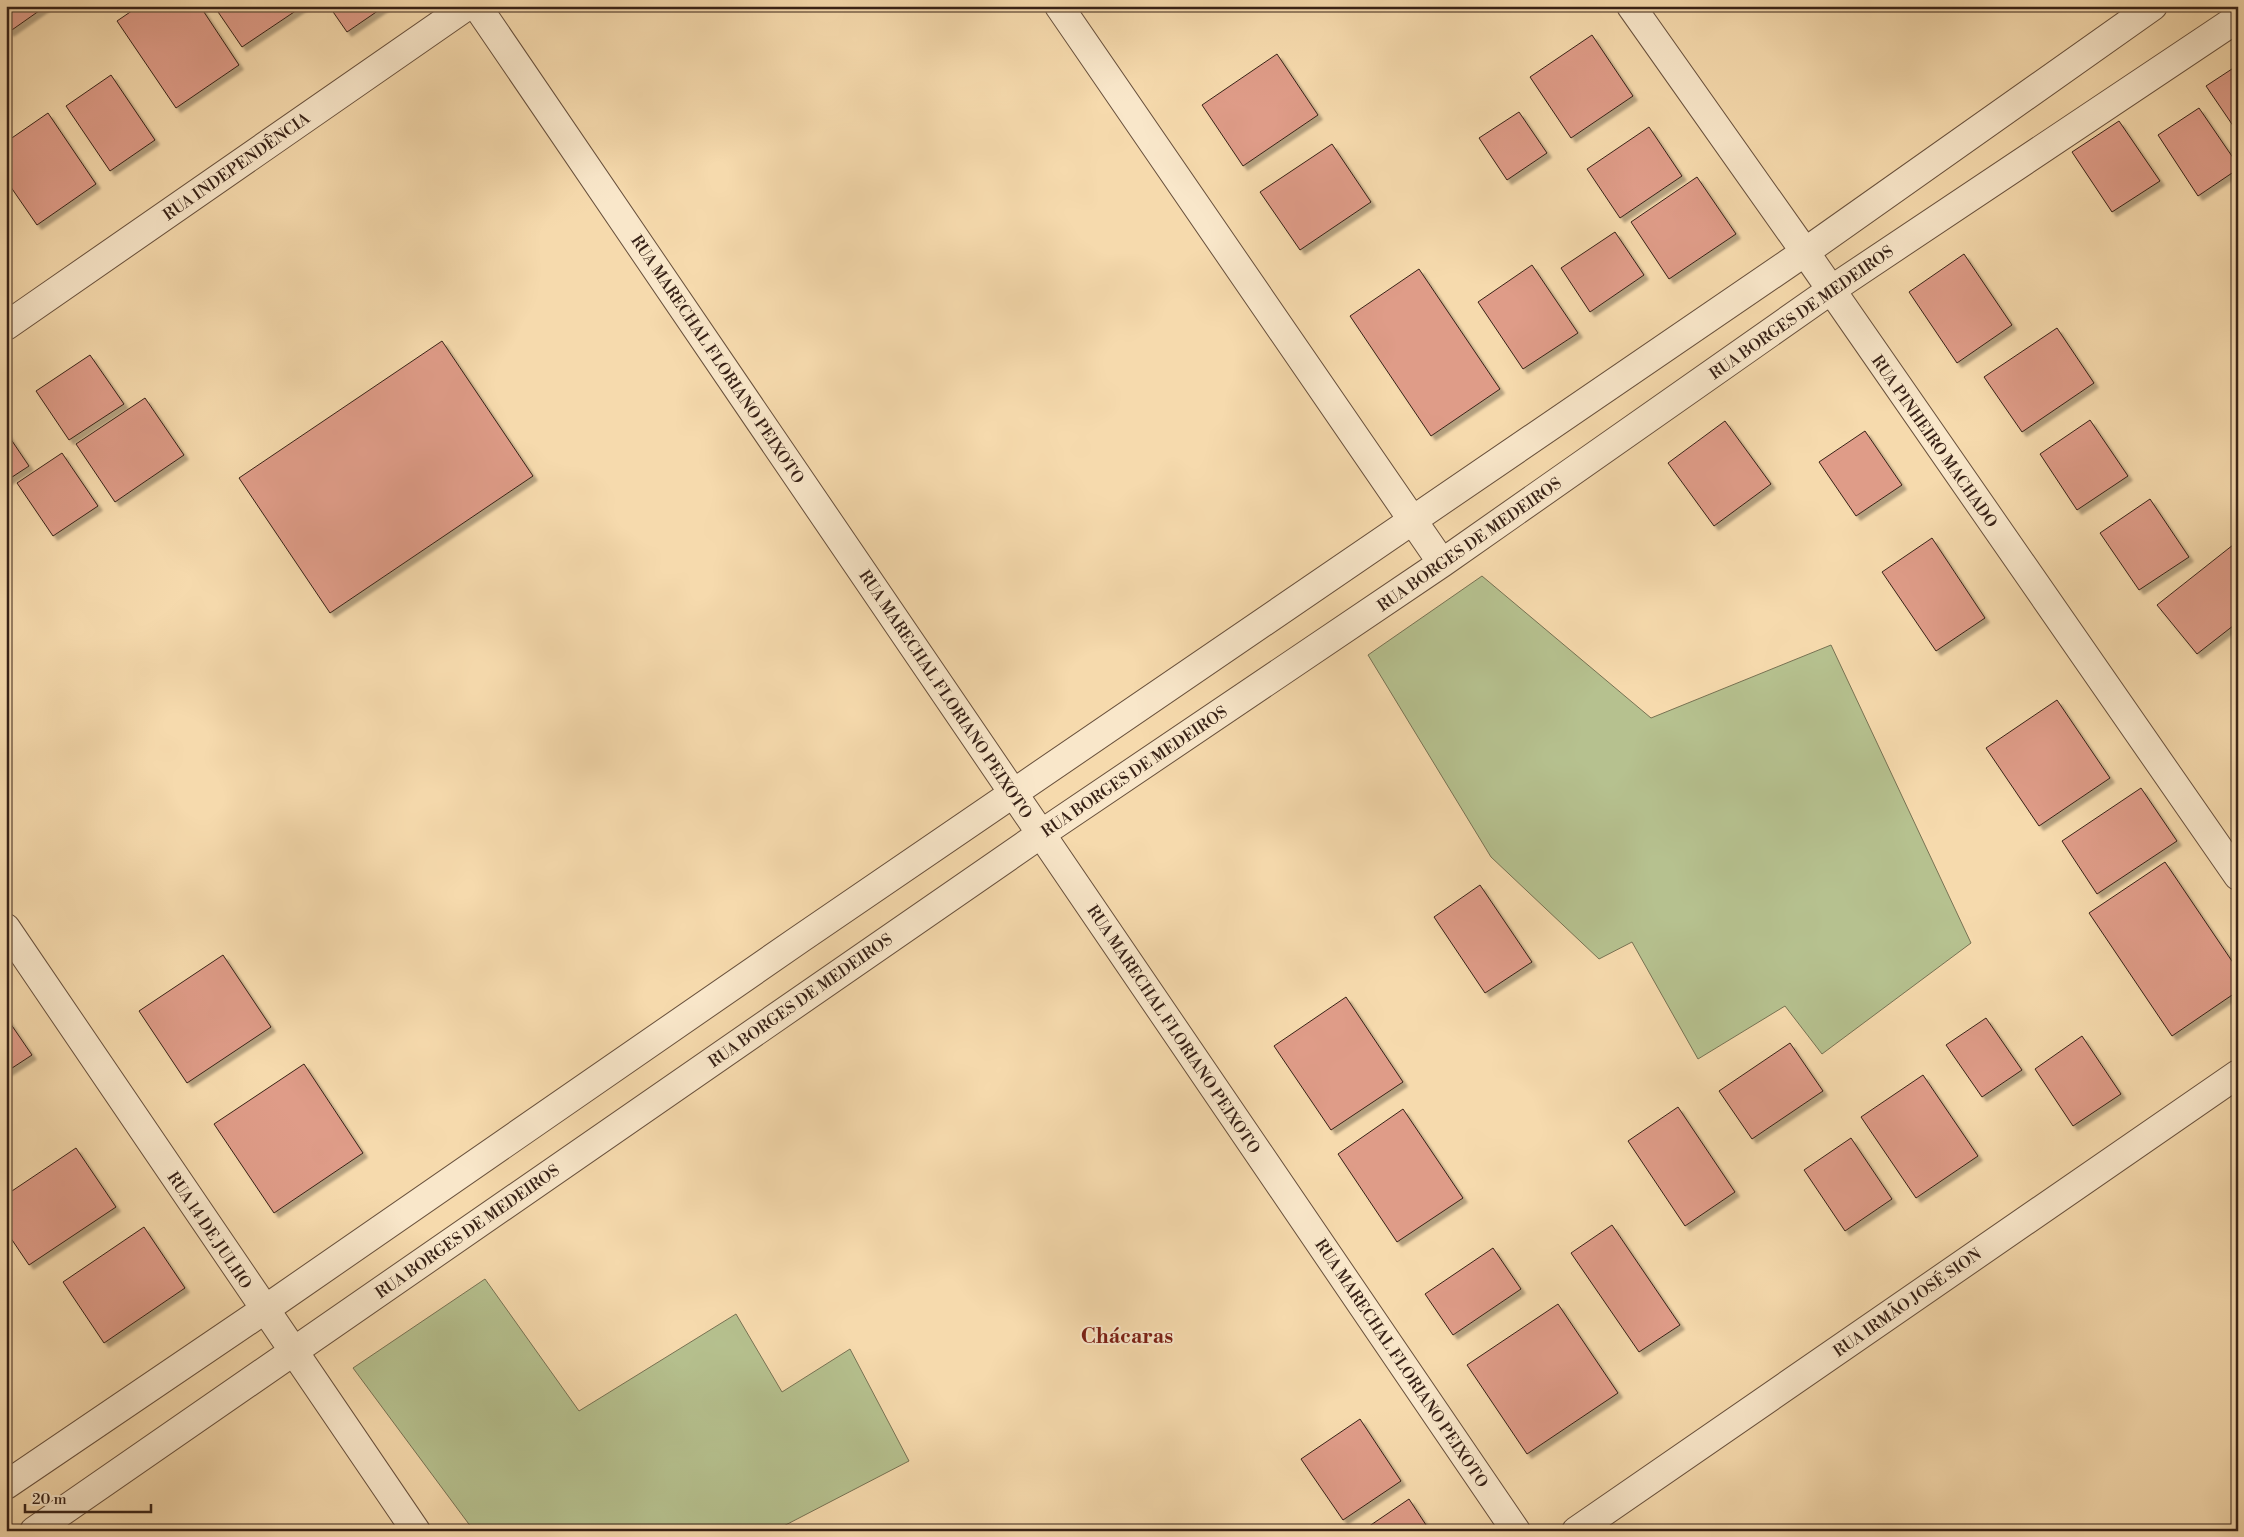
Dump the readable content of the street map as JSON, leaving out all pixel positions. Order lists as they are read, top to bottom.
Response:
{
  "streets": {
    "street": [
      "RUA INDEPENDÊNCIA",
      "RUA BORGES DE MEDEIROS",
      "RUA MARECHAL FLORIANO PEIXOTO",
      "RUA PINHEIRO MACHADO",
      "RUA 14 DE JULHO",
      "RUA IRMÃO JOSÉ SION"
    ]
  },
  "crossings": [
    ["RUA BORGES DE MEDEIROS", "RUA MARECHAL FLORIANO PEIXOTO"],
    ["RUA BORGES DE MEDEIROS", "RUA PINHEIRO MACHADO"],
    ["RUA BORGES DE MEDEIROS", "RUA 14 DE JULHO"]
  ],
  "districts": ["Chácaras"],
  "scale_bar": "20 m"
}
